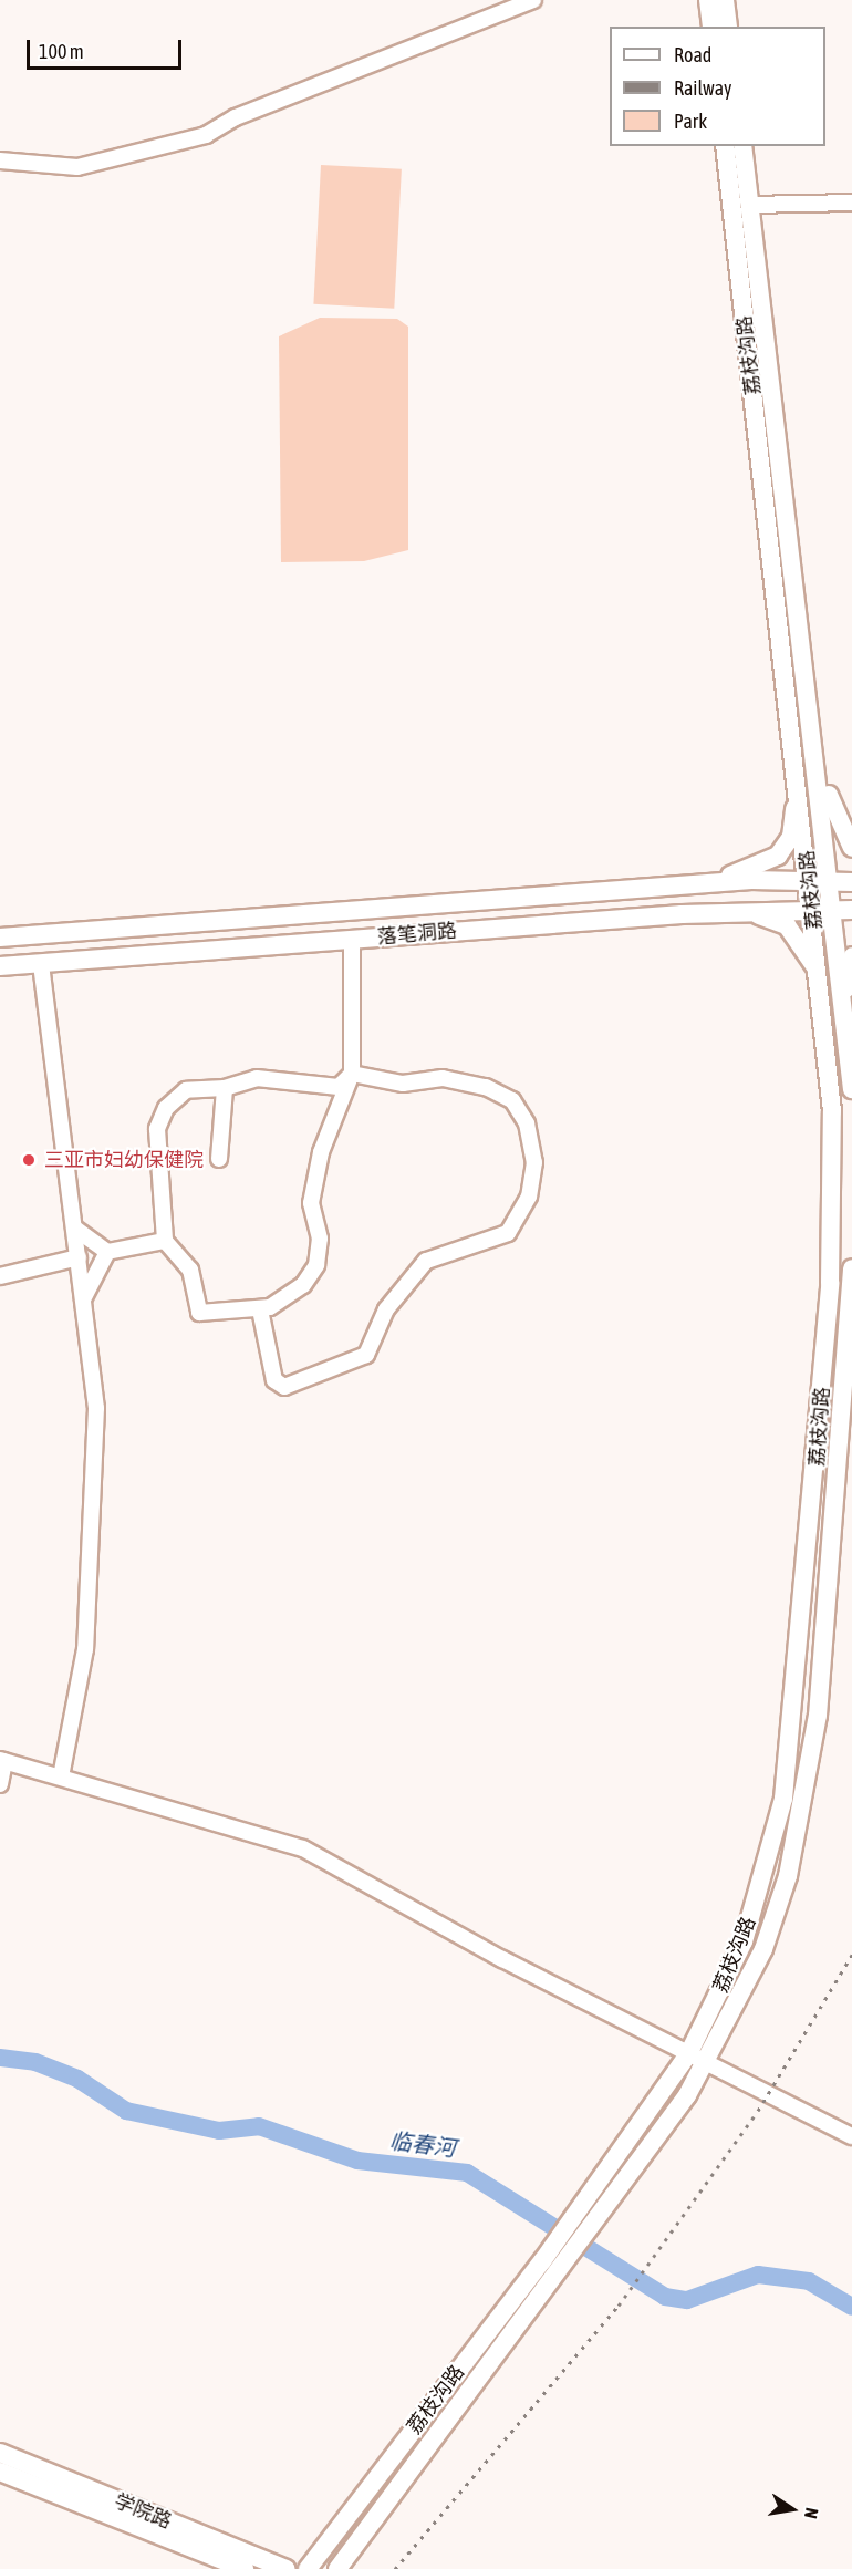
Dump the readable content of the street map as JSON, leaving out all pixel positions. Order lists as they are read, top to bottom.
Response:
{
  "streets": {
    "main road": ["荔枝沟路", "落笔洞路", "学院路"]
  },
  "crossings": [
    ["荔枝沟路", "落笔洞路"]
  ],
  "water": ["临春河"],
  "places": ["三亚市妇幼保健院"],
  "legend": ["Road", "Railway", "Park"],
  "scale_bar": "100 m",
  "north": "right"
}
